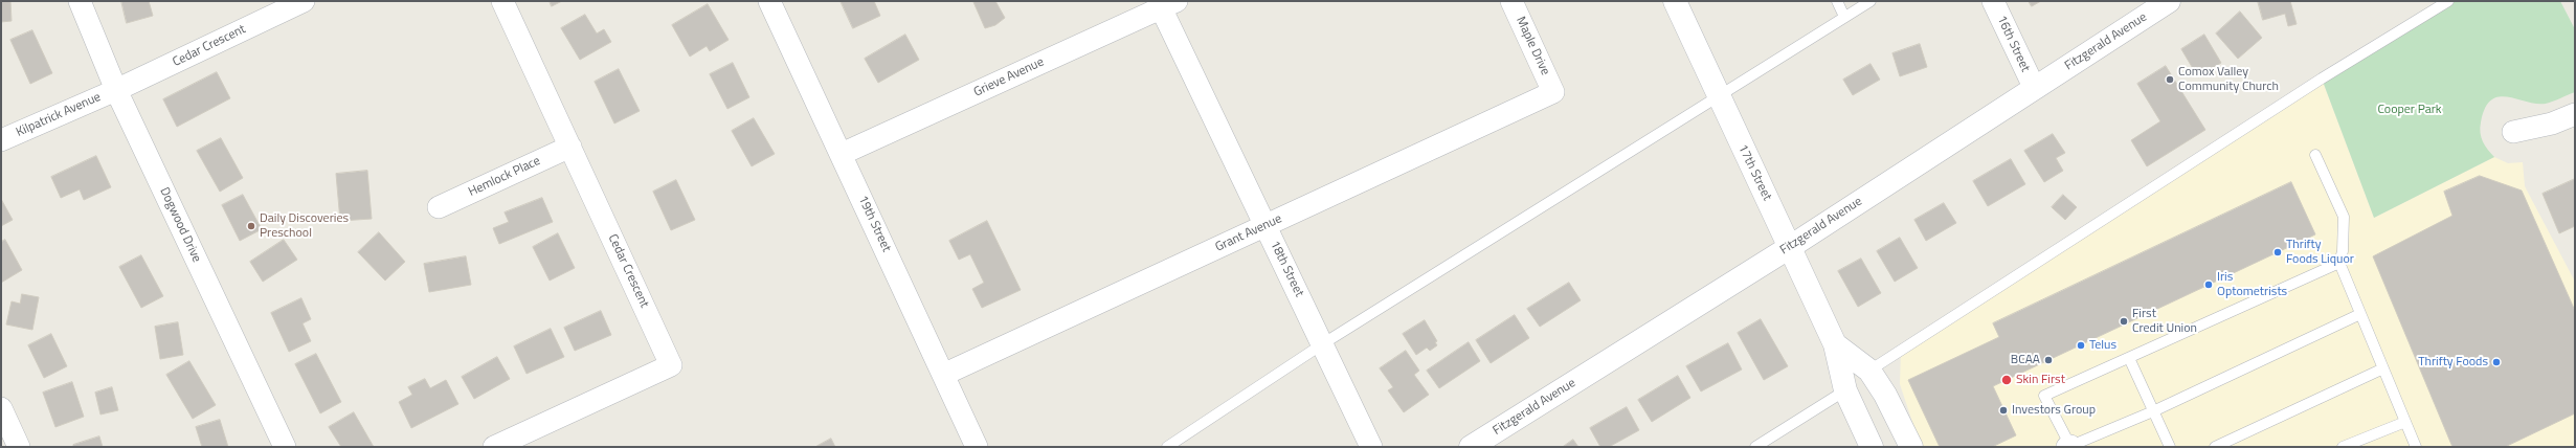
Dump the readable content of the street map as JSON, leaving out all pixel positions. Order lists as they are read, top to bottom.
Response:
{
  "streets": {
    "street": [
      "Fitzgerald Avenue",
      "16th Street",
      "Cedar Crescent",
      "Maple Drive",
      "Grieve Avenue",
      "Kilpatrick Avenue",
      "17th Street",
      "Hemlock Place",
      "19th Street",
      "Dogwood Drive",
      "Grant Avenue",
      "18th Street"
    ]
  },
  "crossings": [
    ["Fitzgerald Avenue", "16th Street"],
    ["Fitzgerald Avenue", "17th Street"],
    ["Cedar Crescent", "Kilpatrick Avenue"],
    ["Cedar Crescent", "Hemlock Place"],
    ["Cedar Crescent", "Dogwood Drive"],
    ["Maple Drive", "Grant Avenue"],
    ["Grieve Avenue", "19th Street"],
    ["Grieve Avenue", "18th Street"],
    ["Kilpatrick Avenue", "Dogwood Drive"],
    ["19th Street", "Grant Avenue"],
    ["Grant Avenue", "18th Street"]
  ],
  "parks": ["Cooper Park"],
  "places": [
    "Comox Valley Community Church",
    "Daily Discoveries Preschool",
    "Thrifty Foods Liquor",
    "Iris Optometrists",
    "First Credit Union",
    "Telus",
    "BCAA",
    "Thrifty Foods",
    "Skin First",
    "Investors Group"
  ]
}
